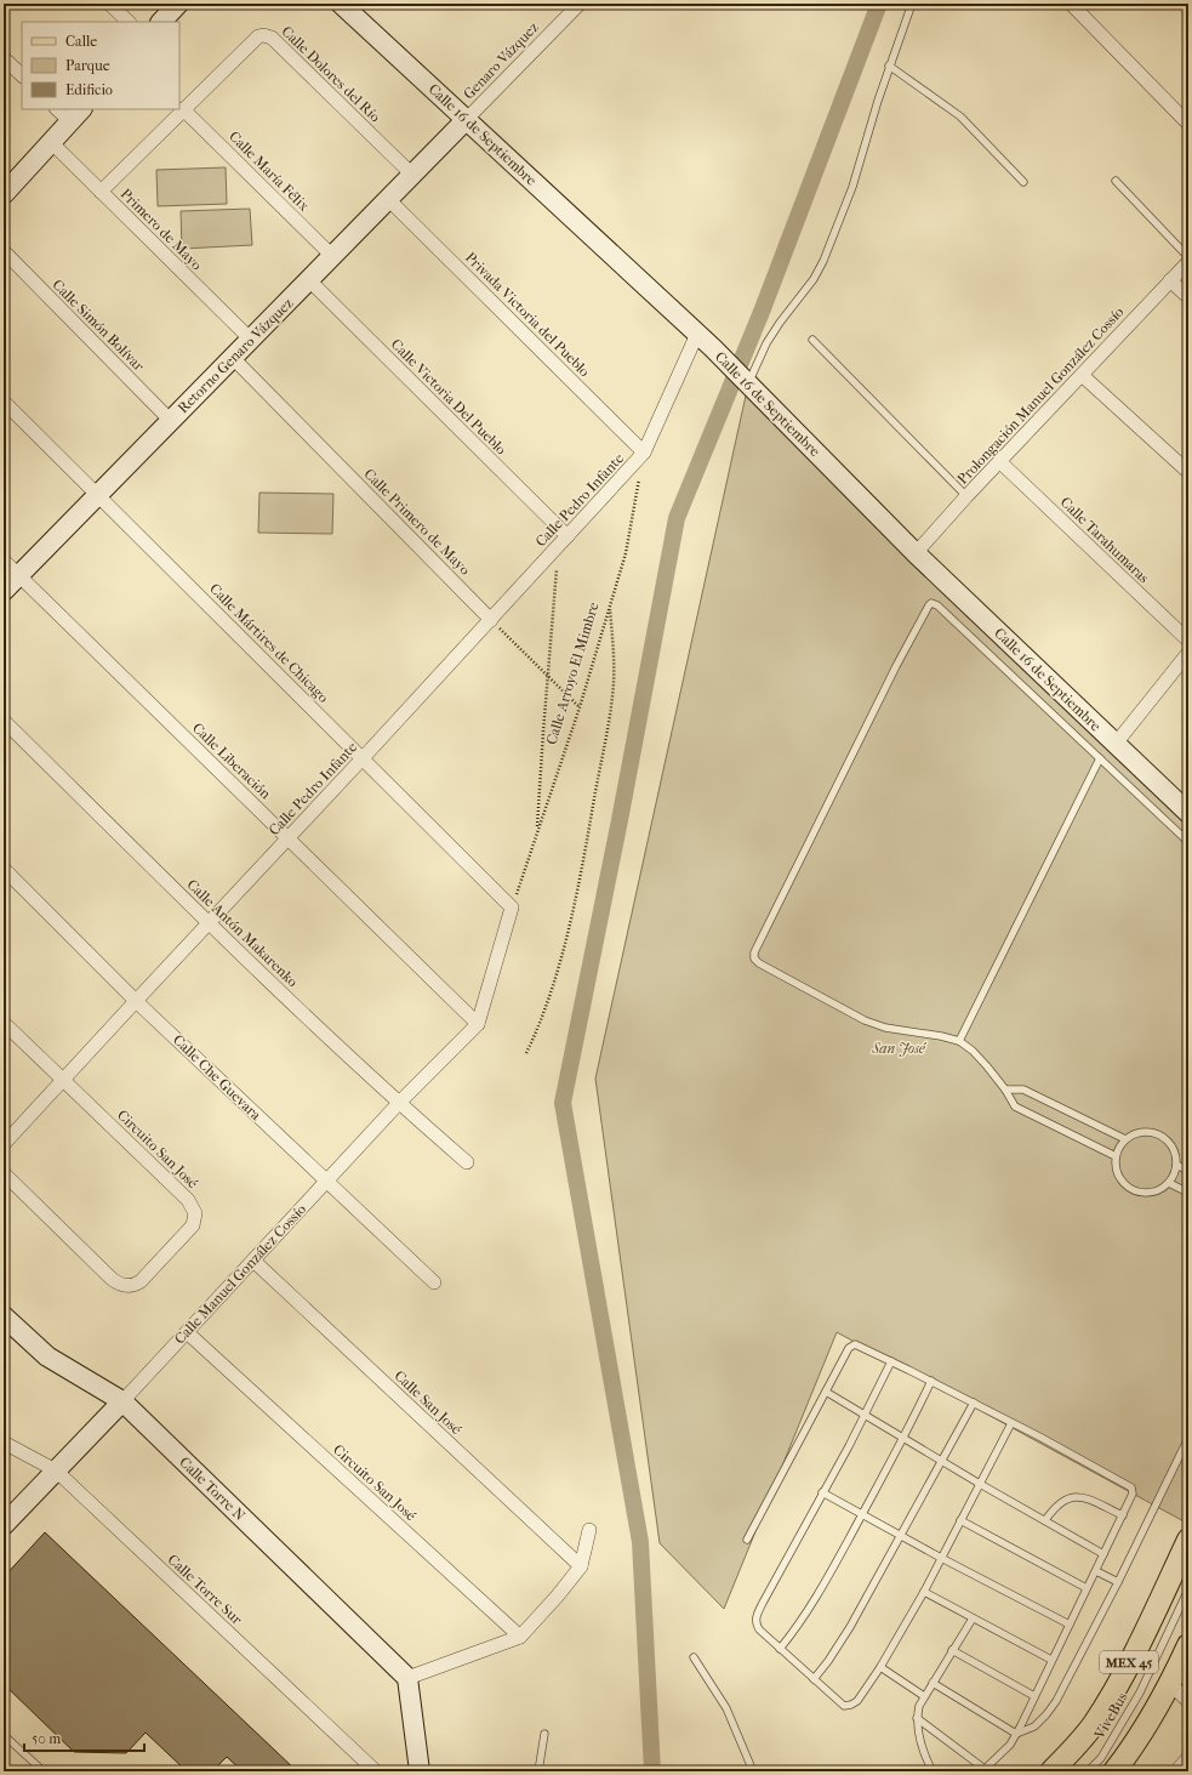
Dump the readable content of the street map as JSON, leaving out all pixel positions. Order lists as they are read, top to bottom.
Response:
{
  "streets": {
    "main road": ["MEX 45"],
    "street": [
      "Genaro Vázquez",
      "Calle Dolores del Río",
      "Calle 16 de Septiembre",
      "Calle María Félix",
      "Primero de Mayo",
      "Privada Victoria del Pueblo",
      "Calle Simón Bolívar",
      "Retorno Genaro Vázquez",
      "Prolongación Manuel González Cossío",
      "Calle Victoria Del Pueblo",
      "Calle Pedro Infante",
      "Calle Primero de Mayo",
      "Calle Tarahumaras",
      "Calle Mártires de Chicago",
      "Calle Liberación",
      "Calle Antón Makarenko",
      "Calle Che Guevara",
      "Circuito San José",
      "Calle Manuel González Cossío",
      "Calle San José",
      "Calle Torre N",
      "Calle Torre Sur"
    ],
    "lane": ["ViveBus"],
    "path": ["Calle Arroyo El Mimbre"]
  },
  "crossings": [
    ["Genaro Vázquez", "Calle 16 de Septiembre"],
    ["Genaro Vázquez", "Retorno Genaro Vázquez"],
    ["Calle Dolores del Río", "Calle María Félix"],
    ["Calle Dolores del Río", "Primero de Mayo"],
    ["Calle Dolores del Río", "Retorno Genaro Vázquez"],
    ["Calle 16 de Septiembre", "Retorno Genaro Vázquez"],
    ["Calle 16 de Septiembre", "Prolongación Manuel González Cossío"],
    ["Calle María Félix", "Retorno Genaro Vázquez"],
    ["Primero de Mayo", "Retorno Genaro Vázquez"],
    ["Privada Victoria del Pueblo", "Retorno Genaro Vázquez"],
    ["Privada Victoria del Pueblo", "Calle Pedro Infante"],
    ["Privada Victoria del Pueblo", "Calle Arroyo El Mimbre"],
    ["Calle Simón Bolívar", "Retorno Genaro Vázquez"],
    ["Retorno Genaro Vázquez", "Calle Victoria Del Pueblo"],
    ["Retorno Genaro Vázquez", "Calle Primero de Mayo"],
    ["Retorno Genaro Vázquez", "Calle Mártires de Chicago"],
    ["Retorno Genaro Vázquez", "Calle Liberación"],
    ["Prolongación Manuel González Cossío", "Calle Tarahumaras"],
    ["Calle Victoria Del Pueblo", "Calle Pedro Infante"],
    ["Calle Pedro Infante", "Calle Primero de Mayo"],
    ["Calle Pedro Infante", "Calle Mártires de Chicago"],
    ["Calle Pedro Infante", "Calle Arroyo El Mimbre"],
    ["Calle Pedro Infante", "Calle Liberación"],
    ["Calle Pedro Infante", "Calle Antón Makarenko"],
    ["Calle Pedro Infante", "Calle Che Guevara"],
    ["Calle Pedro Infante", "Circuito San José"],
    ["Calle Mártires de Chicago", "Calle Arroyo El Mimbre"],
    ["Calle Liberación", "Calle Manuel González Cossío"],
    ["Calle Antón Makarenko", "Calle Manuel González Cossío"],
    ["Calle Che Guevara", "Calle Manuel González Cossío"],
    ["Circuito San José", "Calle Manuel González Cossío"],
    ["Calle Manuel González Cossío", "Calle San José"],
    ["Calle Manuel González Cossío", "Calle Torre N"],
    ["Calle Manuel González Cossío", "Calle Torre Sur"]
  ],
  "parks": ["San José"],
  "legend": ["Calle", "Parque", "Edificio"],
  "scale_bar": "50 m"
}
